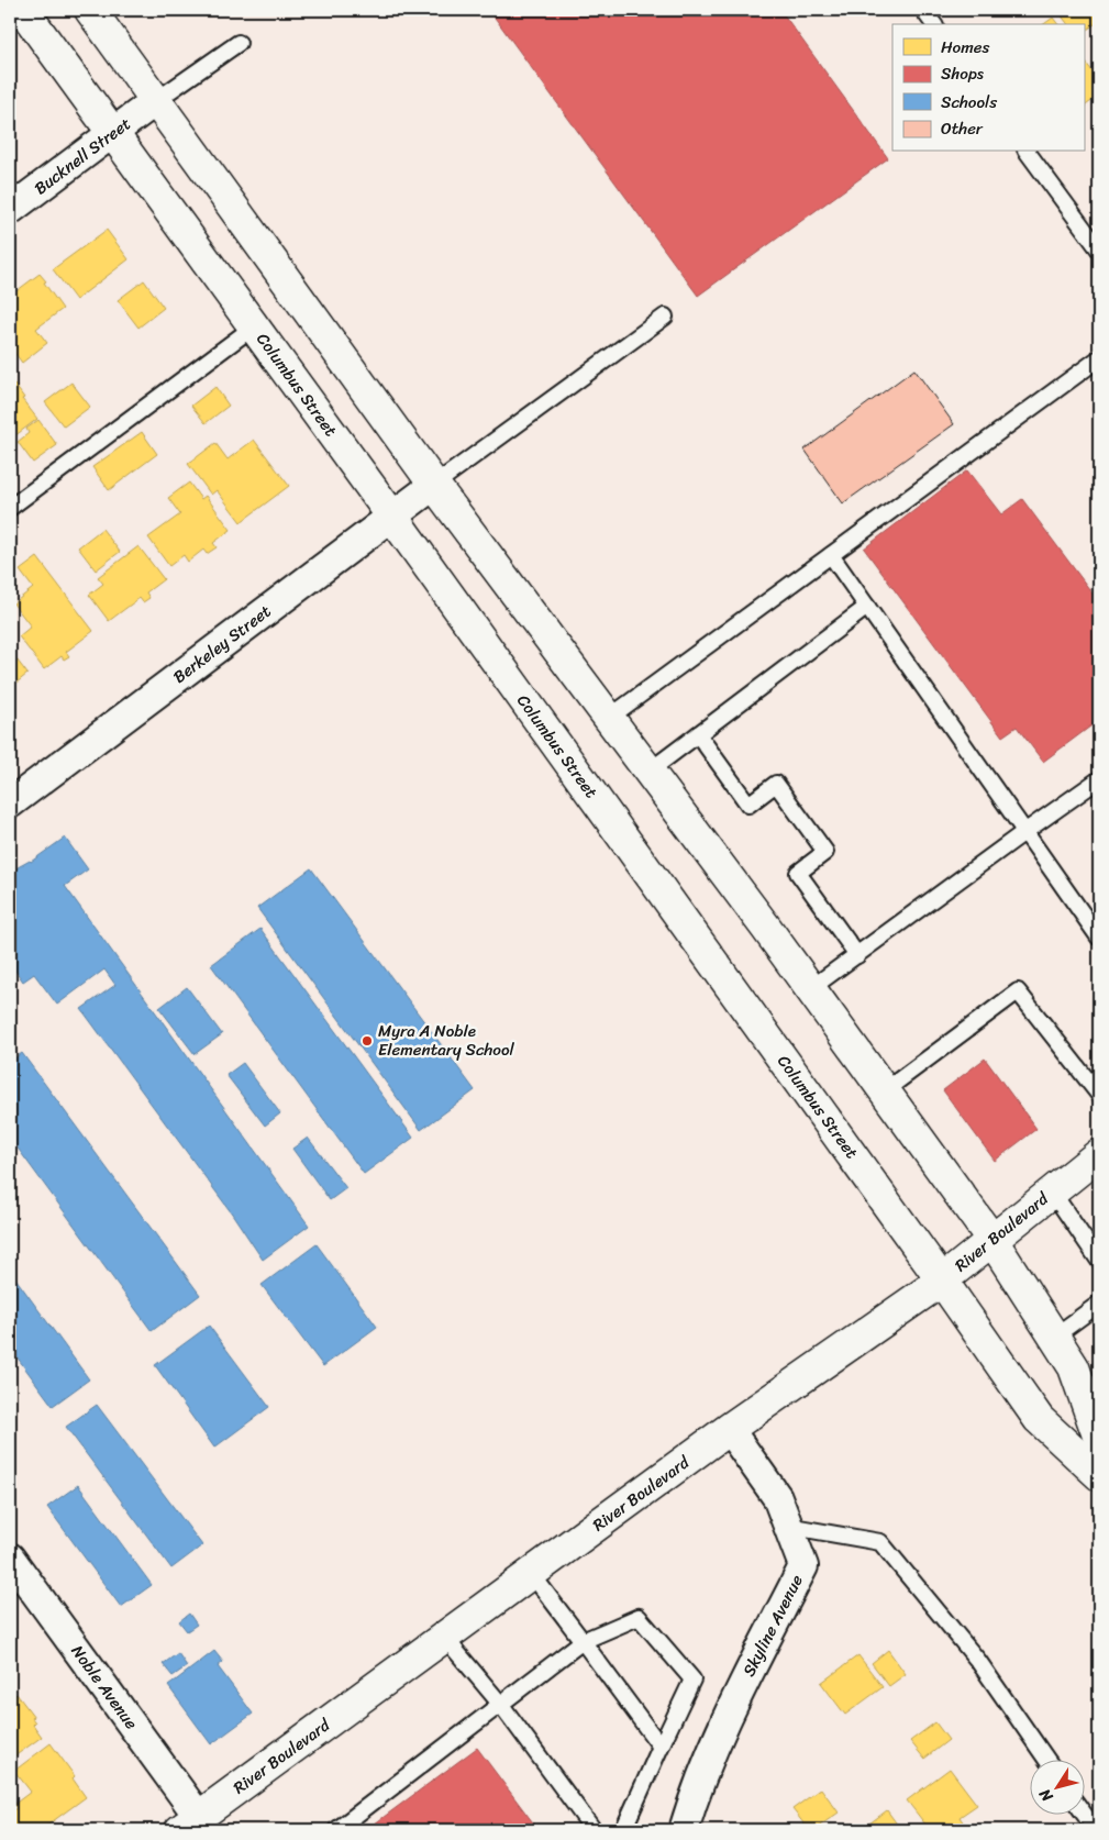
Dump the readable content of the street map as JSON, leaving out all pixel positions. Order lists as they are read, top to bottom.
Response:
{
  "streets": {
    "main road": ["Columbus Street", "River Boulevard"],
    "street": [
      "Bucknell Street",
      "Berkeley Street",
      "Skyline Avenue",
      "Noble Avenue"
    ]
  },
  "crossings": [
    ["Bucknell Street", "Columbus Street"],
    ["Columbus Street", "Berkeley Street"],
    ["Columbus Street", "River Boulevard"],
    ["River Boulevard", "Skyline Avenue"],
    ["River Boulevard", "Noble Avenue"]
  ],
  "places": ["Myra A Noble Elementary School"],
  "legend": [
    "Homes",
    "Shops",
    "Schools",
    "Other"
  ],
  "north": "bottom left"
}
